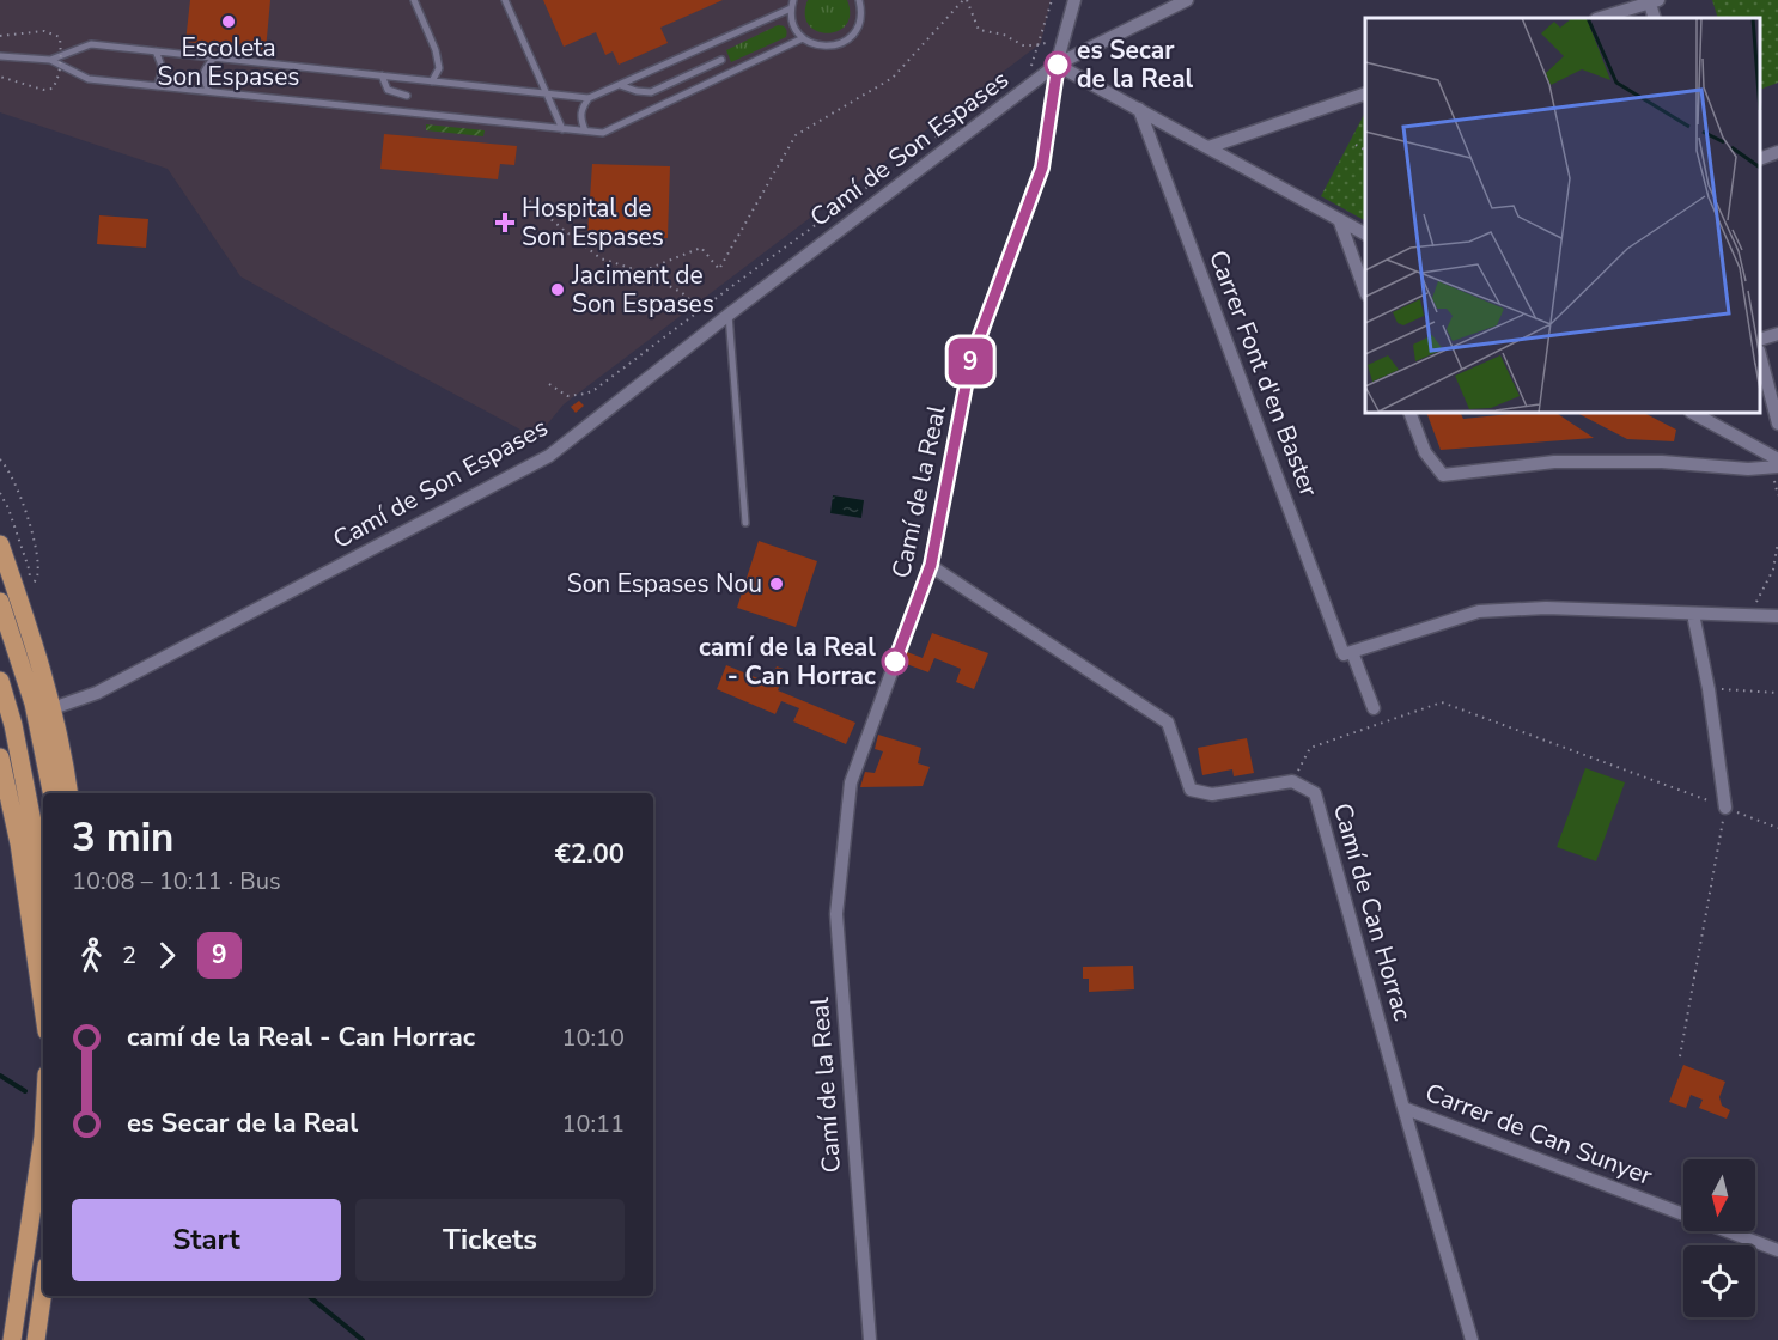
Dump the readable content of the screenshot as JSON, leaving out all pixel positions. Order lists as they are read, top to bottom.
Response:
{
  "streets": {
    "street": [
      "Camí de Son Espases",
      "Carrer Font d'en Baster",
      "Camí de la Real",
      "Camí de Can Horrac",
      "Carrer de Can Sunyer"
    ]
  },
  "crossings": [
    ["Camí de Son Espases", "Camí de la Real"],
    ["Camí de Can Horrac", "Carrer de Can Sunyer"]
  ],
  "places": {
    "other": [
      "Escoleta Son Espases",
      "es Secar de la Real",
      "Jaciment de Son Espases",
      "Son Espases Nou",
      "camí de la Real - Can Horrac"
    ],
    "health": ["Hospital de Son Espases"]
  },
  "lines": ["bus line 9"],
  "north": "bottom",
  "page": {
    "on_map": "9",
    "heading": ["3 min", "10:08 – 10:11 · Bus", "€2.00"],
    "legs": ["2", "9"],
    "list": [
      {
        "name": "camí de la Real - Can Horrac",
        "value": "10:10"
      },
      {
        "name": "es Secar de la Real",
        "value": "10:11"
      }
    ],
    "buttons": ["Start", "Tickets"]
  }
}
